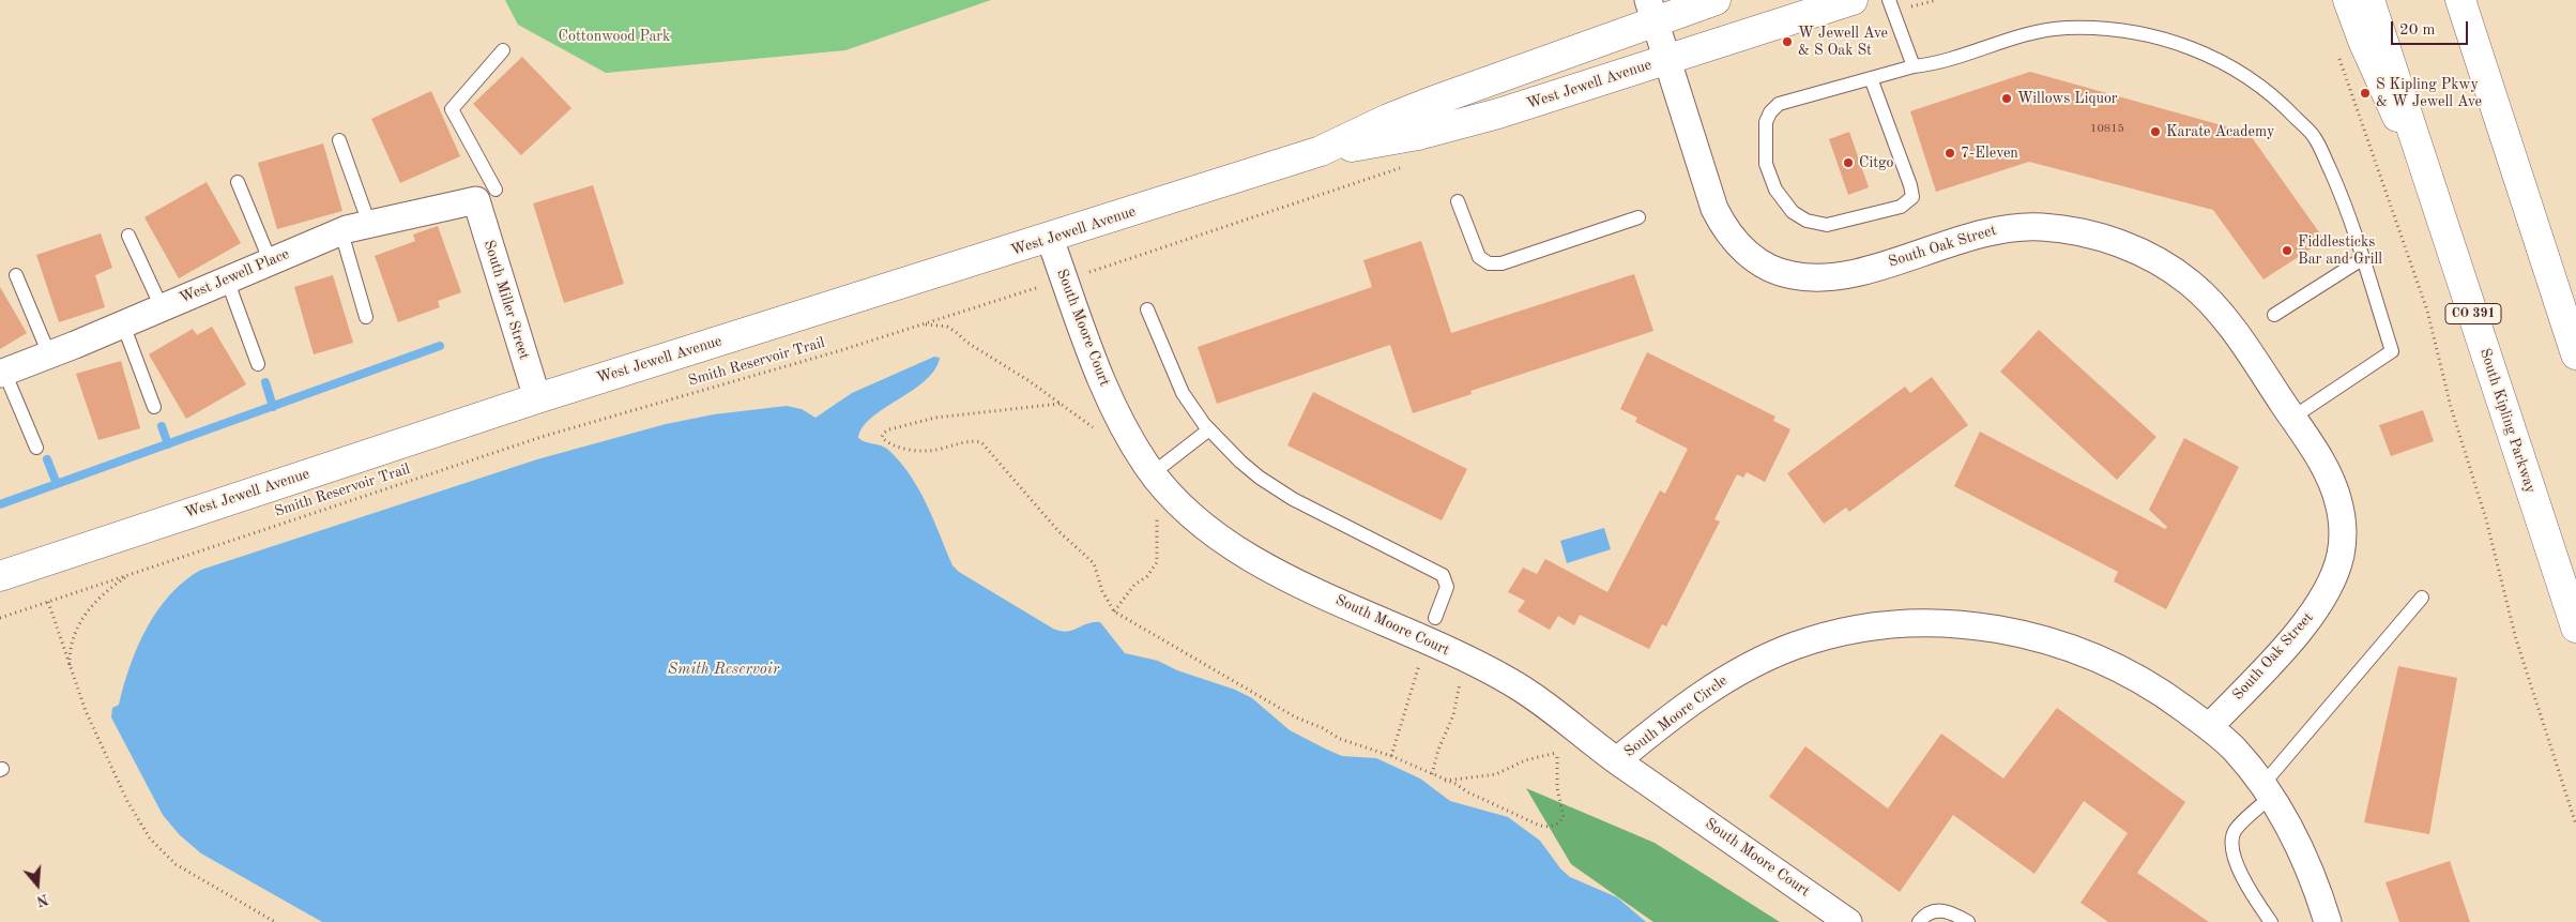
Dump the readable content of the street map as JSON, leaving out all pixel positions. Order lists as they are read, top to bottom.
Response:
{
  "streets": {
    "main road": ["West Jewell Avenue", "CO 391", "South Kipling Parkway"],
    "street": [
      "South Oak Street",
      "West Jewell Place",
      "South Miller Street",
      "South Moore Court",
      "South Moore Circle"
    ],
    "path": ["Smith Reservoir Trail"]
  },
  "crossings": [
    ["West Jewell Avenue", "South Oak Street"],
    ["West Jewell Avenue", "South Miller Street"],
    ["West Jewell Avenue", "South Moore Court"],
    ["South Oak Street", "South Moore Circle"],
    ["West Jewell Place", "South Miller Street"],
    ["South Moore Court", "South Moore Circle"]
  ],
  "water": ["Smith Reservoir"],
  "parks": ["Cottonwood Park"],
  "places": [
    "W Jewell Ave & S Oak St",
    "S Kipling Pkwy & W Jewell Ave",
    "Willows Liquor",
    "Karate Academy",
    "7-Eleven",
    "Citgo",
    "Fiddlesticks Bar and Grill"
  ],
  "house_numbers": ["10815"],
  "scale_bar": "20 m",
  "north": "bottom"
}
